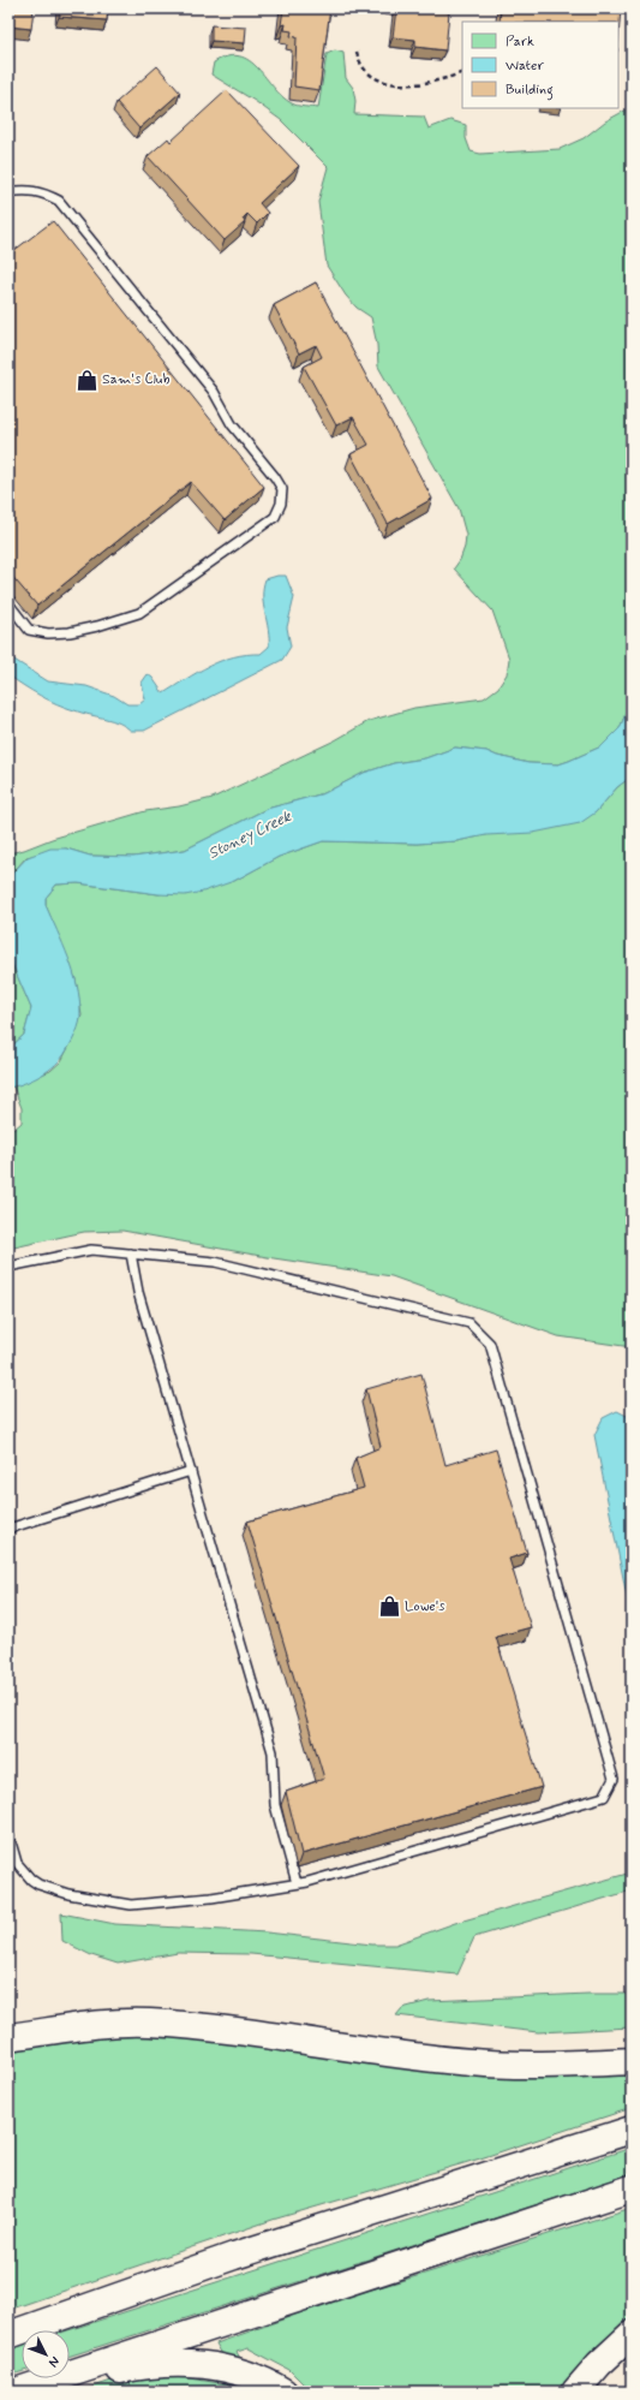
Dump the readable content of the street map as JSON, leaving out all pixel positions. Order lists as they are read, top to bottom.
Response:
{
  "water": ["Stoney Creek"],
  "places": {
    "shop": ["Sam's Club", "Lowe's"]
  },
  "legend": ["Park", "Water", "Building"],
  "north": "bottom right"
}
